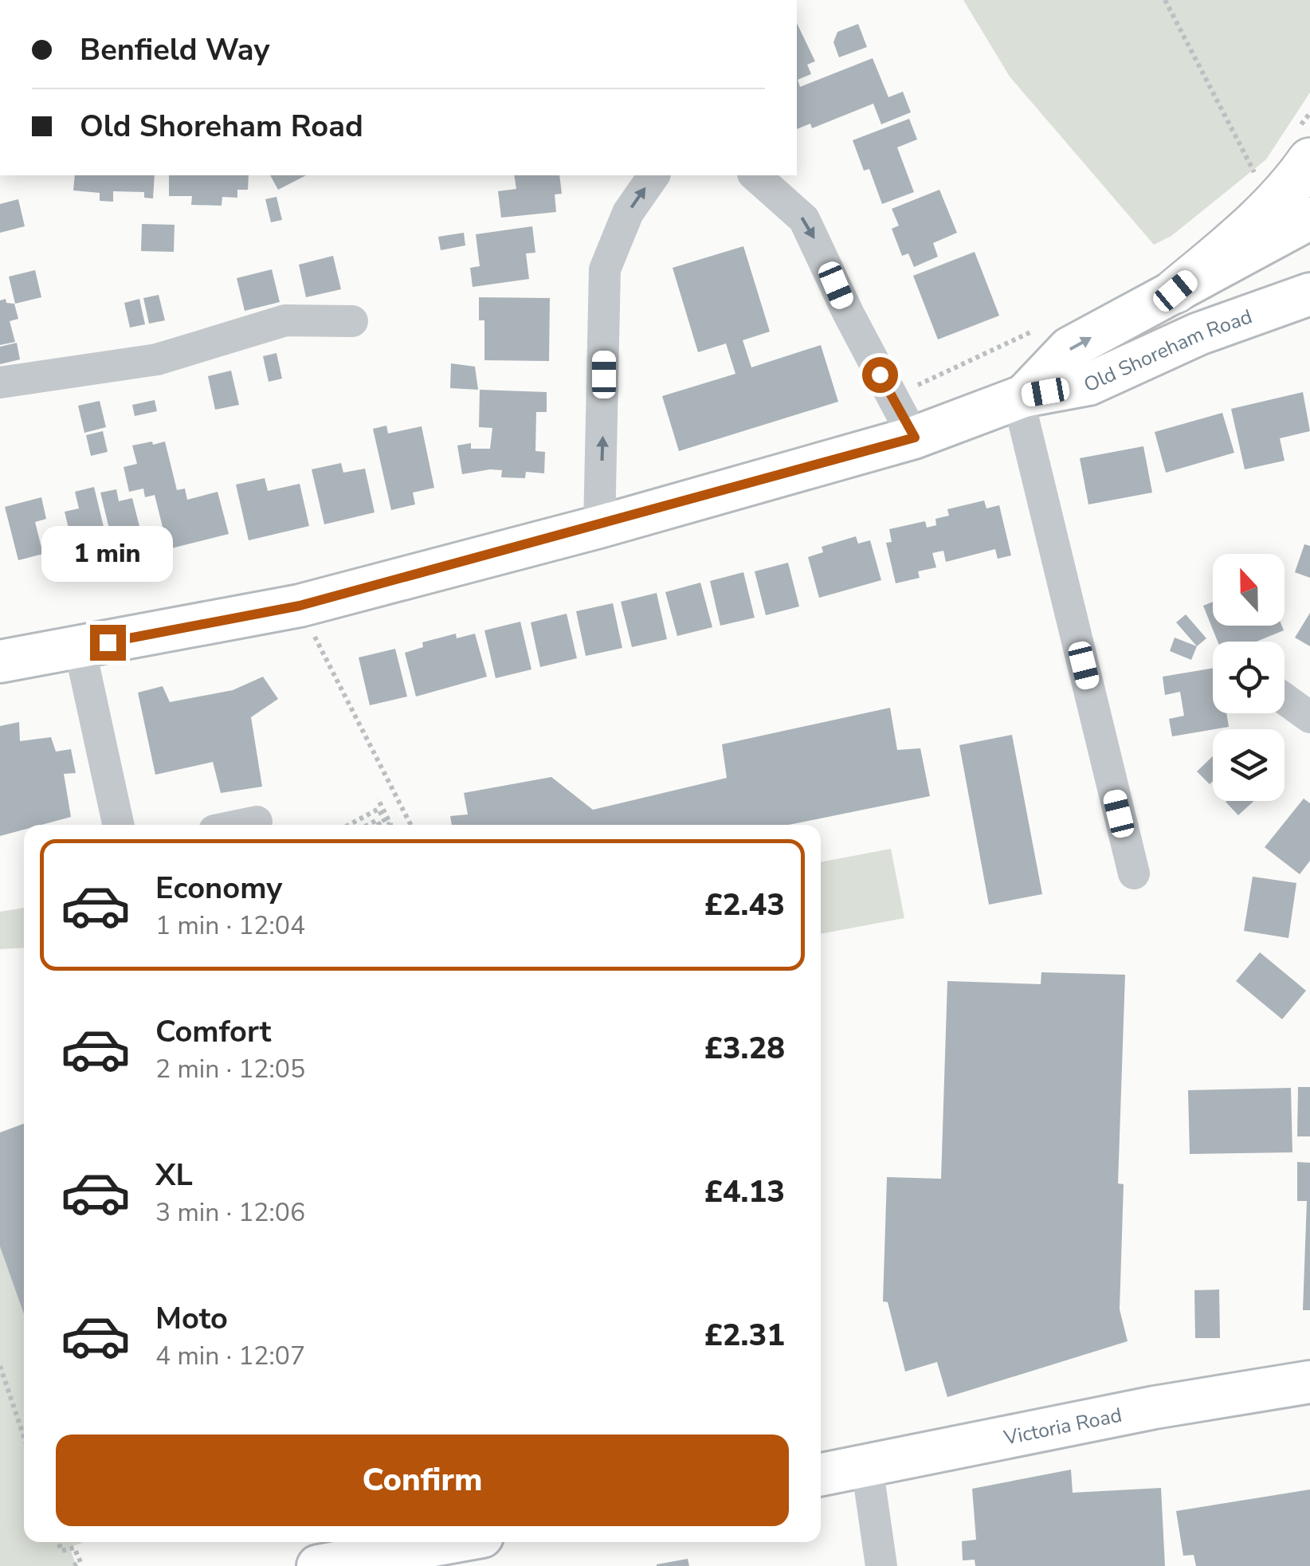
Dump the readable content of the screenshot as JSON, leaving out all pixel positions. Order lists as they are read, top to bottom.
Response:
{
  "streets": {
    "main road": ["Old Shoreham Road", "Victoria Road"]
  },
  "north": "top",
  "page": {
    "banner": ["Benfield Way", "Old Shoreham Road"],
    "bubble": "1 min",
    "list": [
      {
        "name": "Economy",
        "note": "1 min · 12:04",
        "value": "£2.43"
      },
      {
        "name": "Comfort",
        "note": "2 min · 12:05",
        "value": "£3.28"
      },
      {
        "name": "XL",
        "note": "3 min · 12:06",
        "value": "£4.13"
      },
      {
        "name": "Moto",
        "note": "4 min · 12:07",
        "value": "£2.31"
      }
    ],
    "buttons": "Confirm"
  }
}
